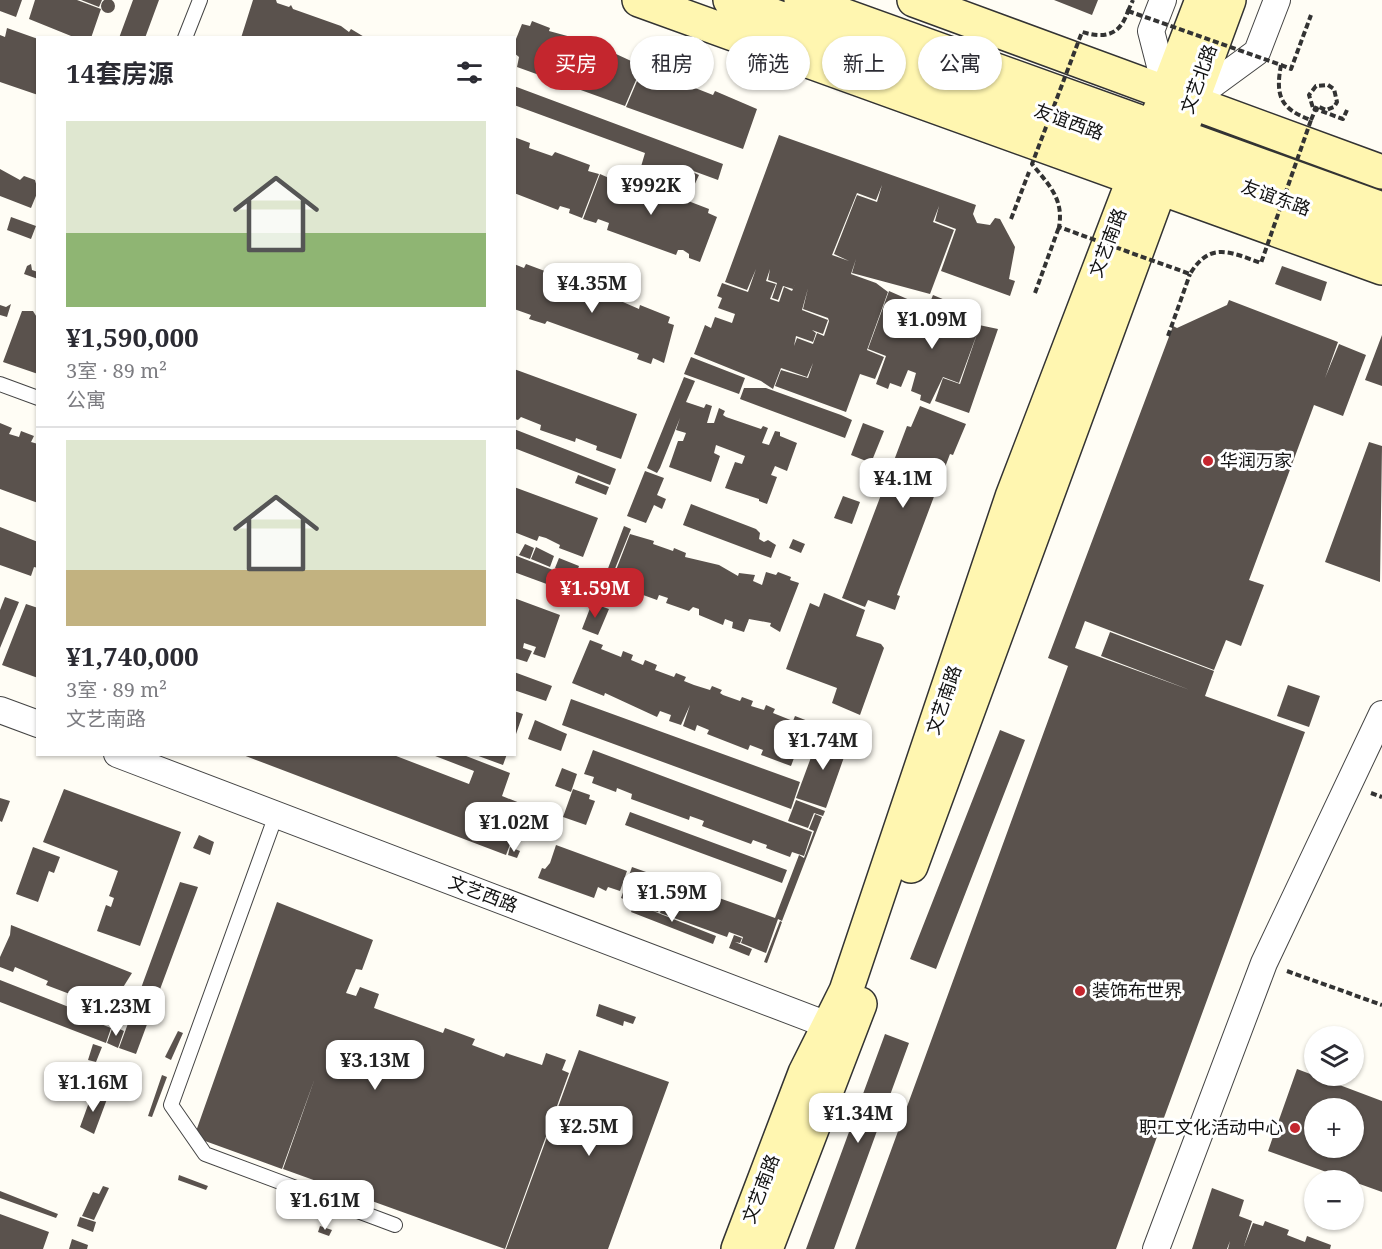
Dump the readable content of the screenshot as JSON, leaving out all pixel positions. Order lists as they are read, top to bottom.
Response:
{
  "streets": {
    "main road": [
      "文艺北路",
      "友谊西路",
      "友谊东路",
      "文艺南路"
    ],
    "street": ["文艺西路"]
  },
  "crossings": [
    ["文艺北路", "友谊西路"],
    ["文艺北路", "友谊东路"],
    ["文艺北路", "文艺南路"],
    ["友谊西路", "友谊东路"],
    ["友谊西路", "文艺南路"],
    ["友谊东路", "文艺南路"],
    ["文艺南路", "文艺西路"]
  ],
  "places": ["华润万家", "装饰布世界", "职工文化活动中心"],
  "page": {
    "chip": [
      "买房",
      "租房",
      "筛选",
      "新上",
      "公寓"
    ],
    "heading": "14套房源",
    "list": [
      {
        "name": "¥1,590,000",
        "note": "3室 · 89 m² · 公寓"
      },
      {
        "name": "¥1,740,000",
        "note": "3室 · 89 m² · 文艺南路"
      }
    ],
    "price": [
      "¥992K",
      "¥4.35M",
      "¥1.09M",
      "¥4.1M",
      "¥1.59M",
      "¥1.74M",
      "¥1.02M",
      "¥1.59M",
      "¥1.23M",
      "¥3.13M",
      "¥1.16M",
      "¥1.34M",
      "¥2.5M",
      "¥1.61M"
    ],
    "map_buttons": ["+", "−"]
  }
}
